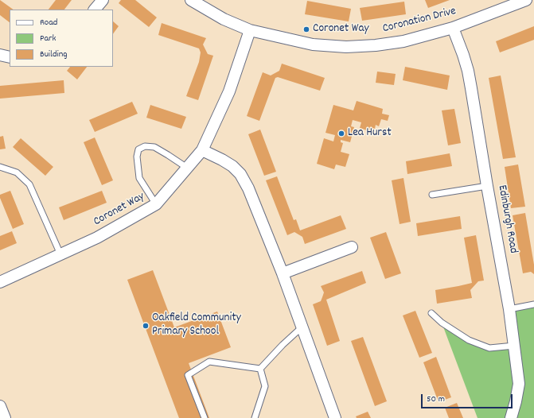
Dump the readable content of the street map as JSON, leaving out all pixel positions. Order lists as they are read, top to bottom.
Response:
{
  "streets": {
    "street": ["Coronation Drive", "Coronet Way", "Edinburgh Road"]
  },
  "crossings": [
    ["Coronation Drive", "Coronet Way"],
    ["Coronation Drive", "Edinburgh Road"]
  ],
  "places": ["Coronet Way", "Lea Hurst", "Oakfield Community Primary School"],
  "legend": ["Road", "Park", "Building"],
  "scale_bar": "50 m"
}
